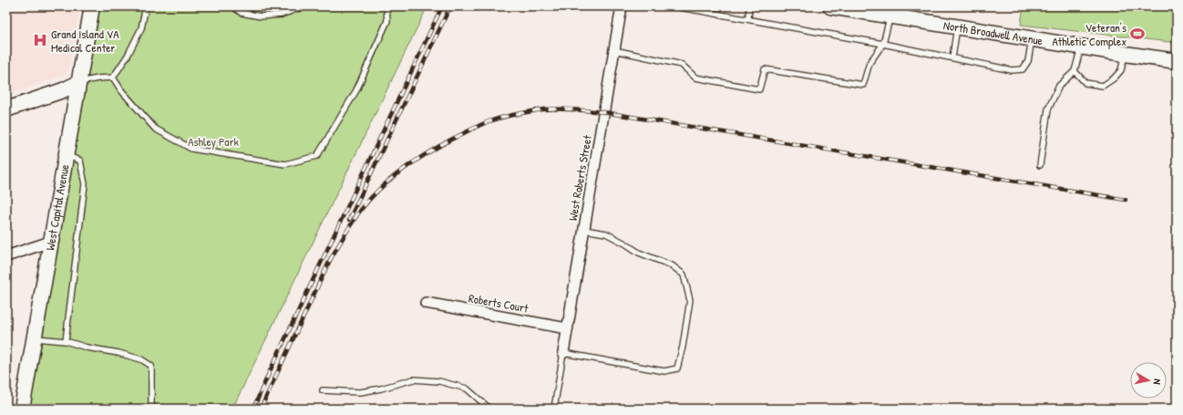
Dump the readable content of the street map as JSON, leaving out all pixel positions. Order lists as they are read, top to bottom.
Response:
{
  "streets": {
    "main road": ["North Broadwell Avenue", "West Capital Avenue"],
    "street": ["West Roberts Street", "Roberts Court"]
  },
  "crossings": [
    ["West Roberts Street", "Roberts Court"]
  ],
  "parks": ["Ashley Park"],
  "places": {
    "sports": ["Veteran's Athletic Complex"],
    "hospital": ["Grand Island VA Medical Center"]
  },
  "north": "right"
}
